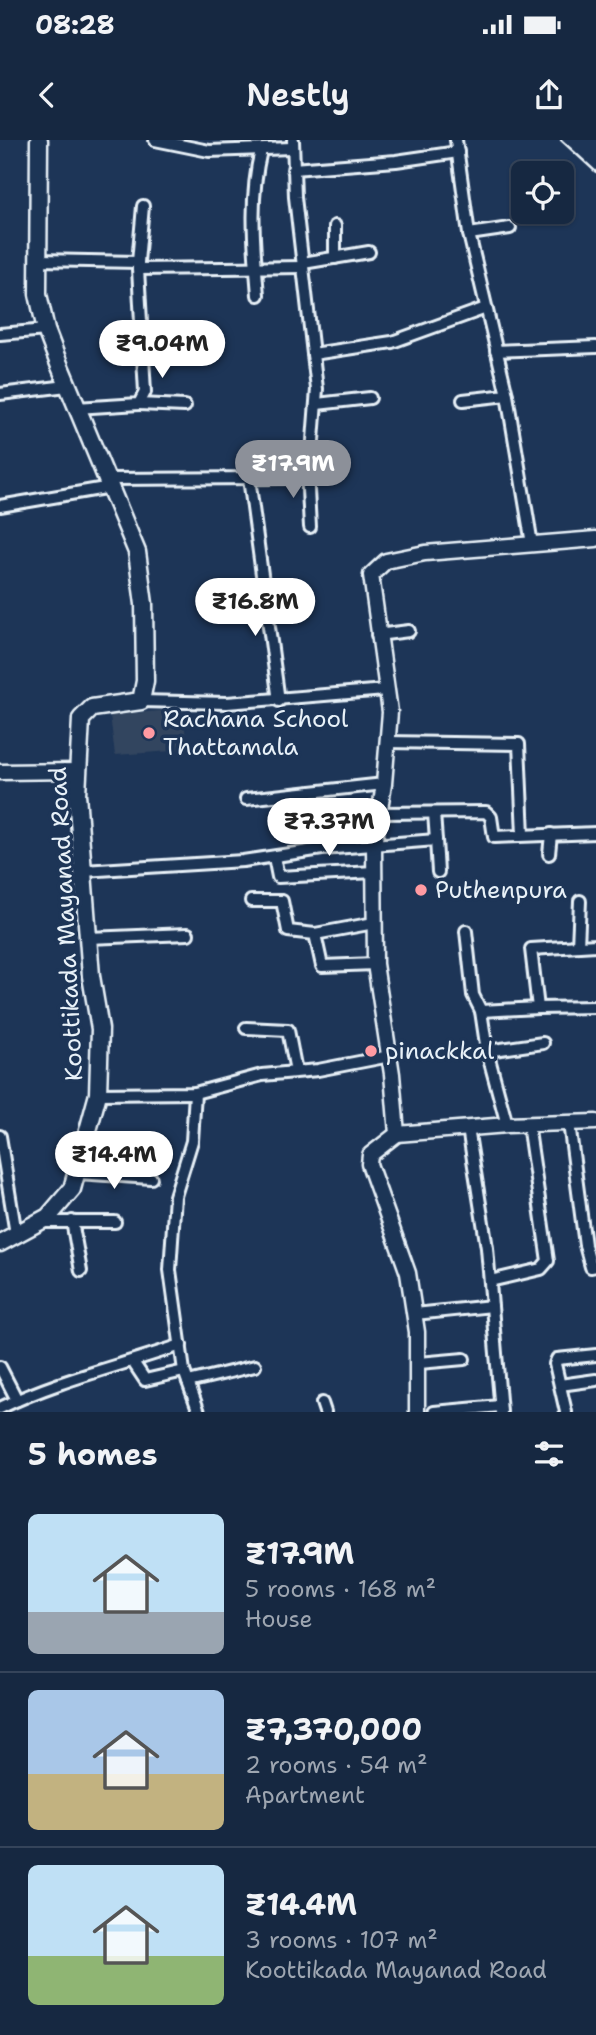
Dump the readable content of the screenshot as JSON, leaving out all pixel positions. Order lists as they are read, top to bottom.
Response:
{
  "streets": {
    "main road": ["Koottikada Mayanad Road"]
  },
  "places": ["Rachana School Thattamala", "Puthenpura", "pinackkal"],
  "page": {
    "status": "08:28",
    "header": "Nestly",
    "price": [
      "₹9.04M",
      "₹17.9M",
      "₹16.8M",
      "₹7.37M",
      "₹14.4M"
    ],
    "heading": "5 homes",
    "list": [
      {
        "name": "₹17.9M",
        "note": "5 rooms · 168 m² · House"
      },
      {
        "name": "₹7,370,000",
        "note": "2 rooms · 54 m² · Apartment"
      },
      {
        "name": "₹14.4M",
        "note": "3 rooms · 107 m² · Koottikada Mayanad Road"
      }
    ]
  }
}
